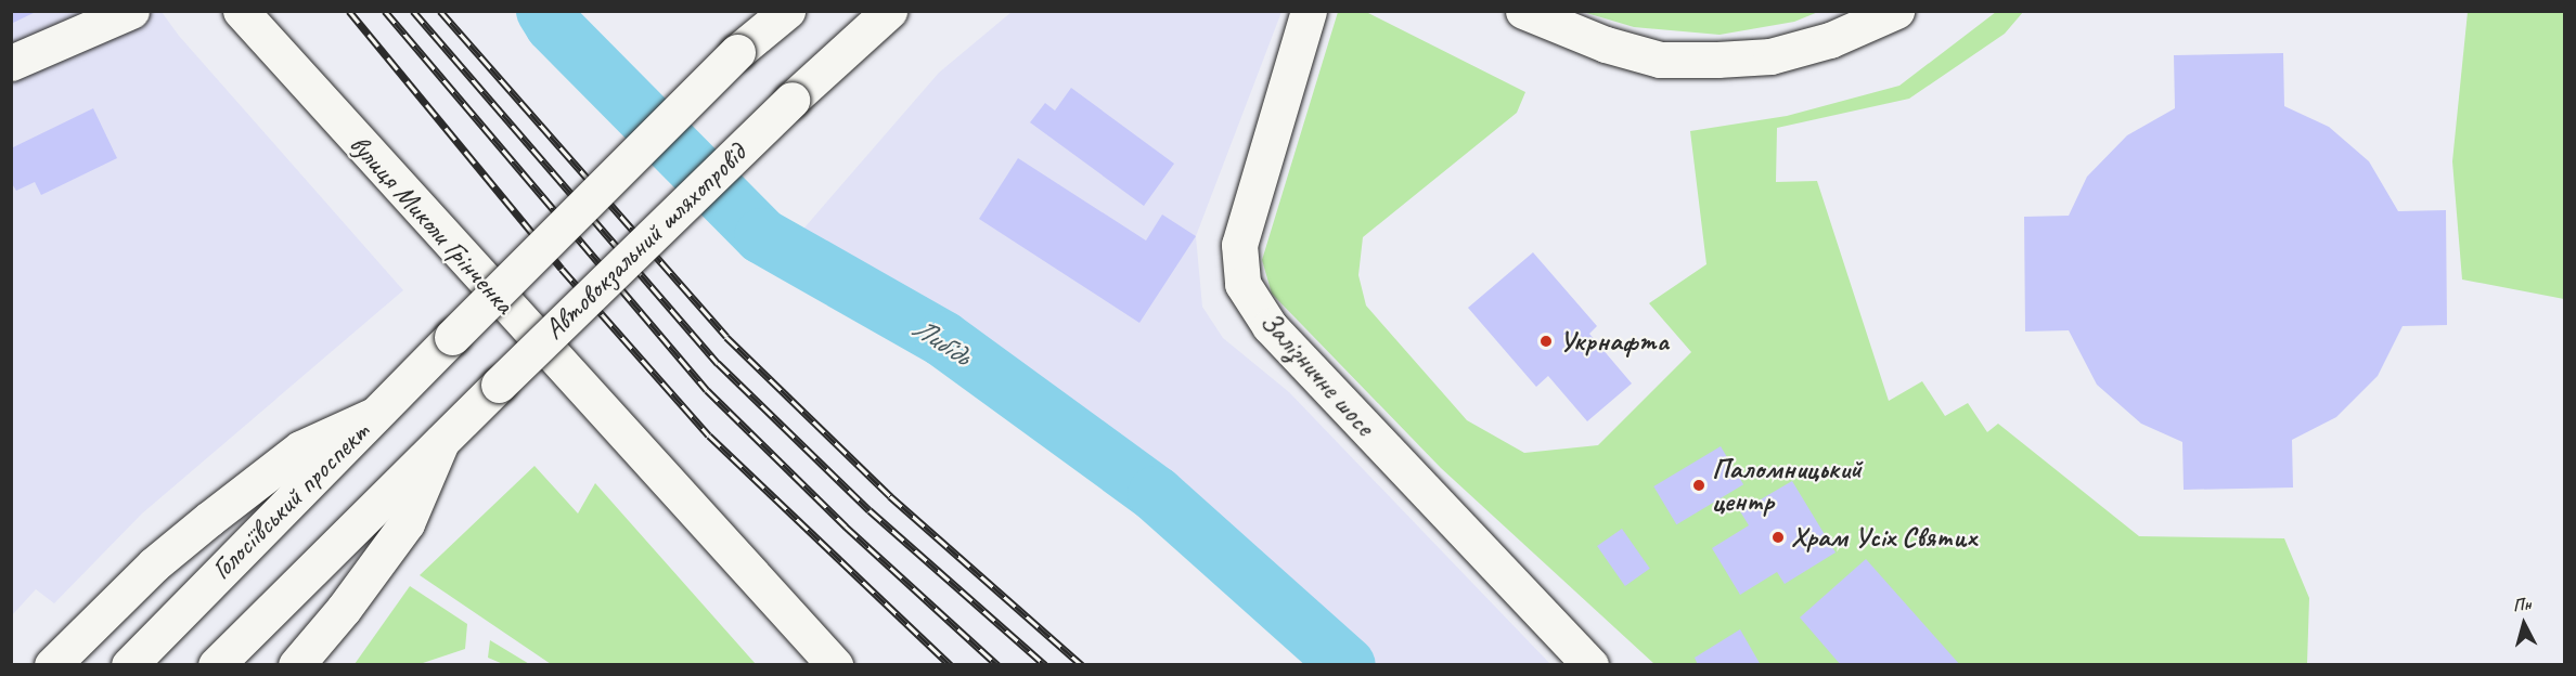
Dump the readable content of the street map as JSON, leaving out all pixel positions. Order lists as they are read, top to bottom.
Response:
{
  "streets": {
    "main road": [
      "вулиця Миколи Грінченка",
      "Автовокзальний шляхопровід",
      "Залізничне шосе",
      "Голосіївський проспект"
    ]
  },
  "water": ["Либідь"],
  "places": ["Укрнафта", "Паломницький центр", "Храм Усіх Святих"],
  "north": "top"
}
